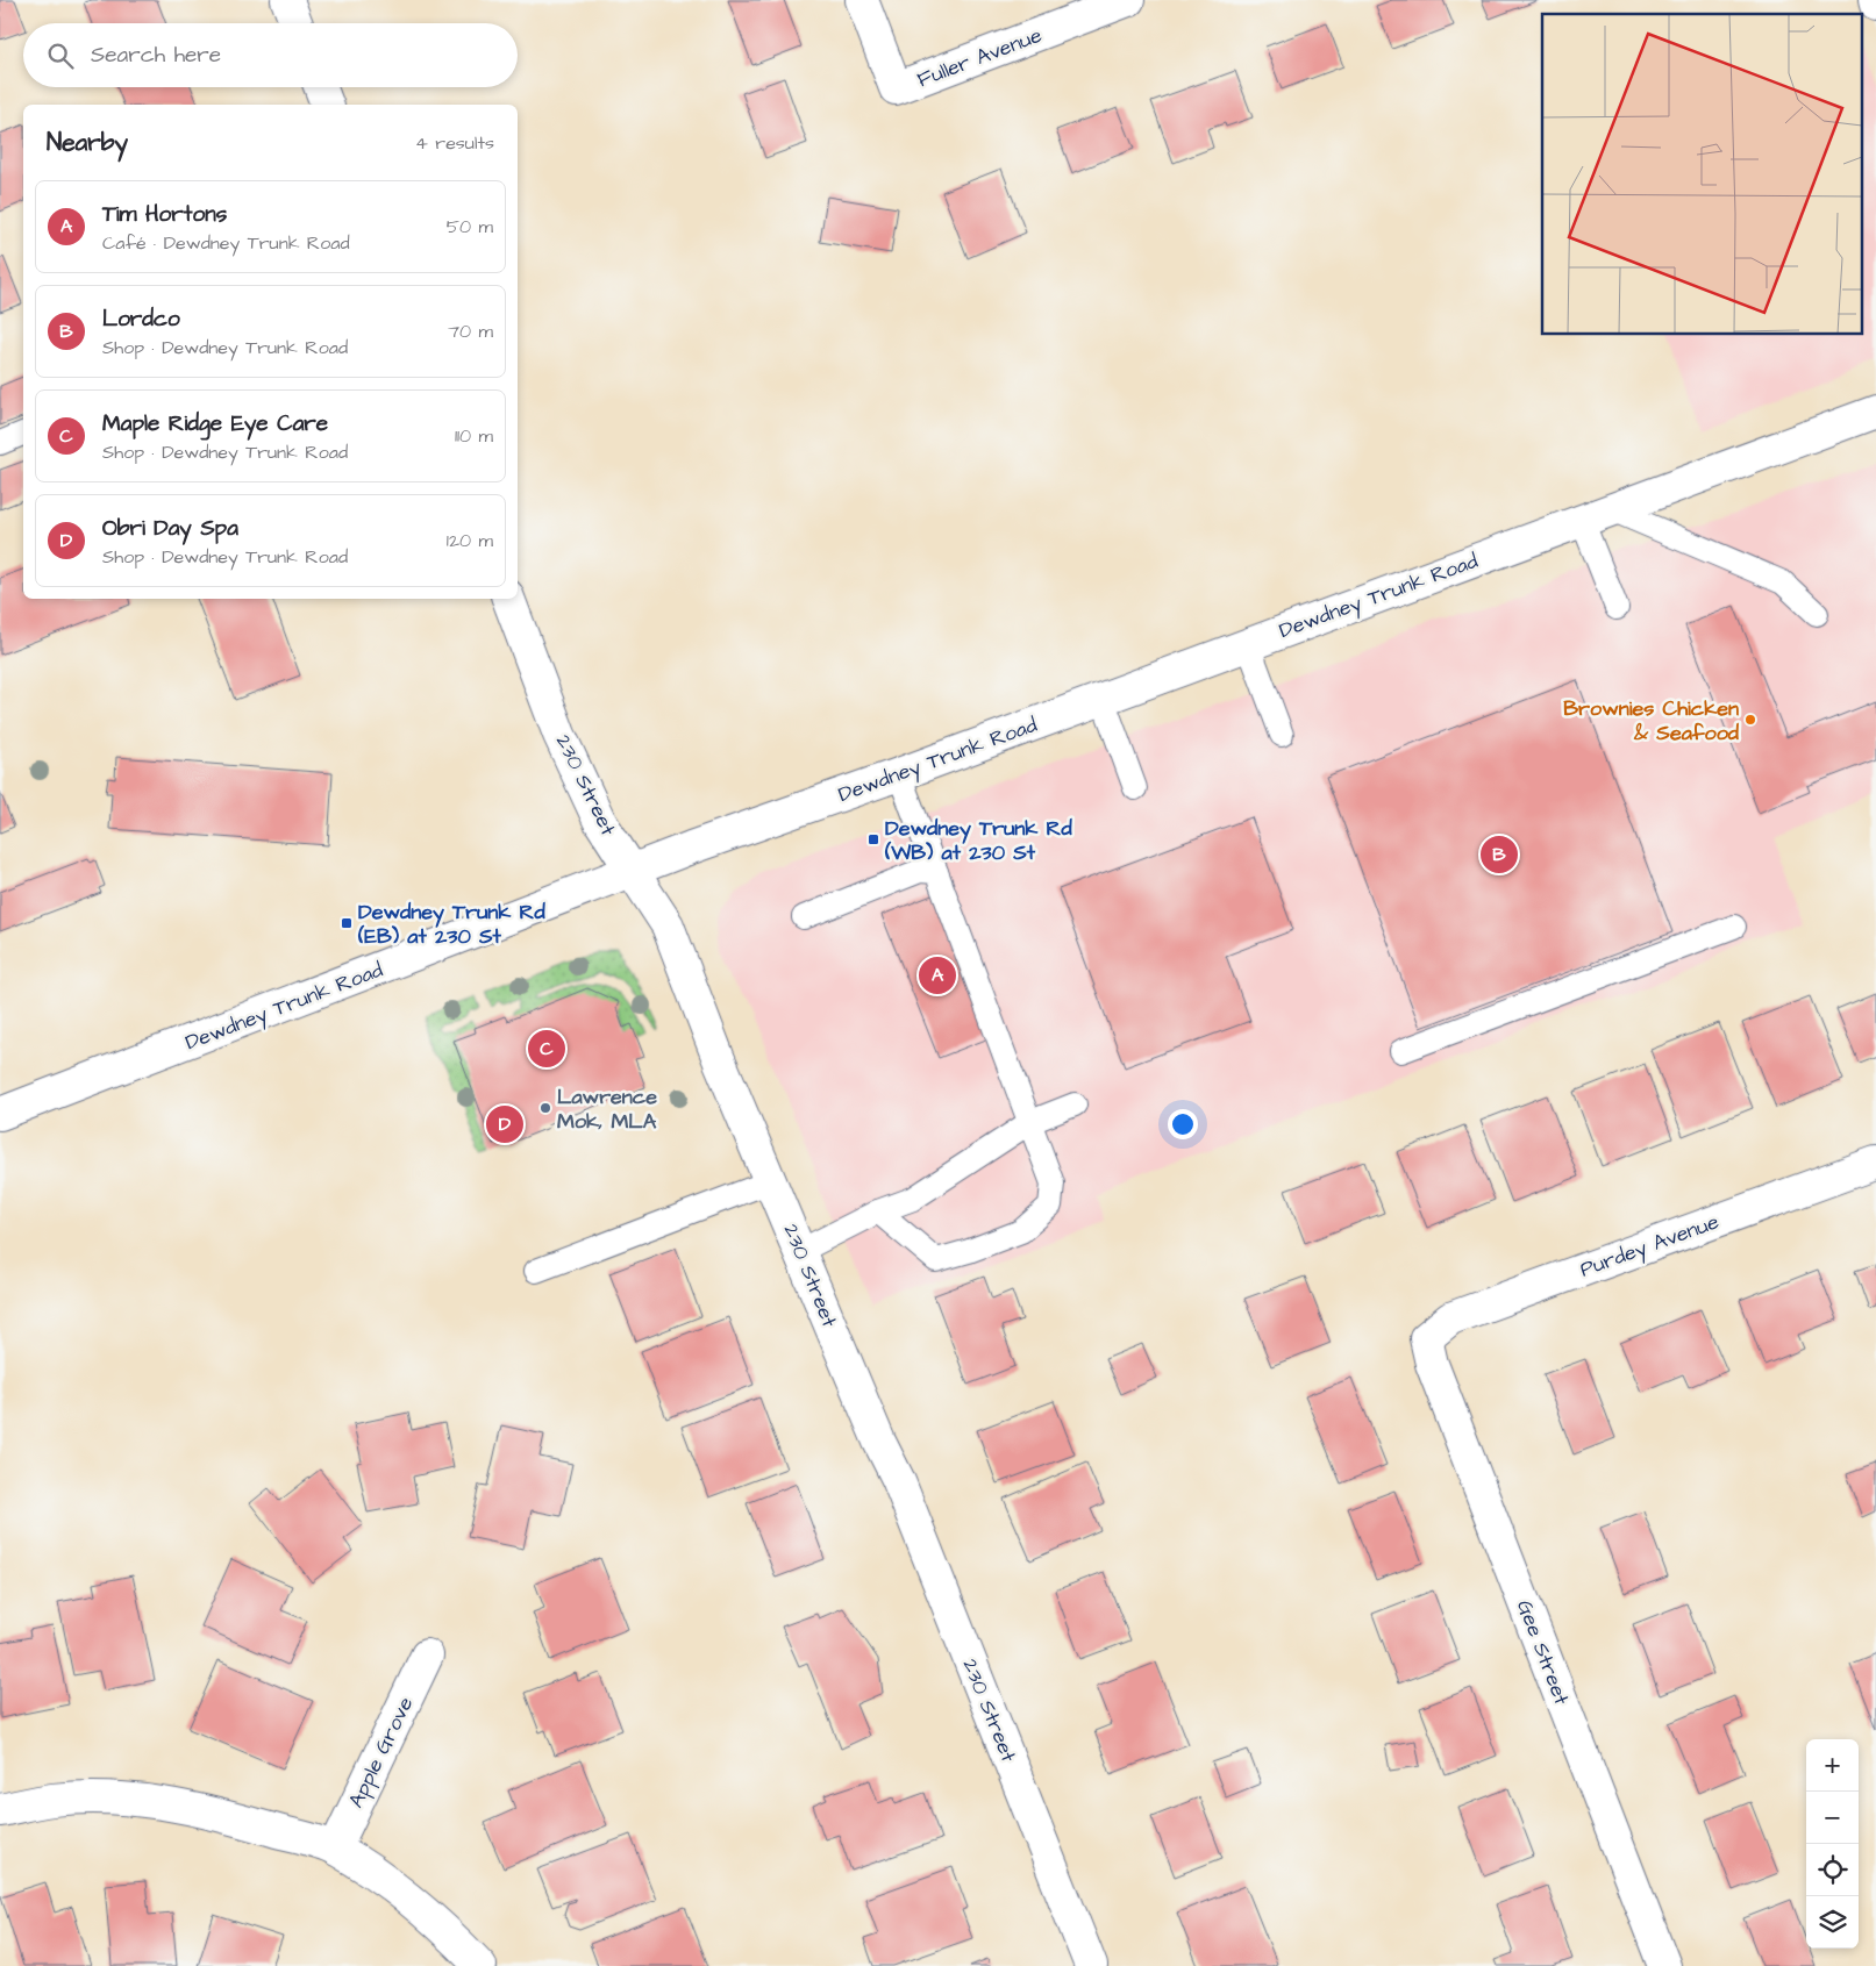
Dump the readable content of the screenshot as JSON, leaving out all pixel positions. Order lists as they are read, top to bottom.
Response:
{
  "streets": {
    "street": [
      "Fuller Avenue",
      "Dewdney Trunk Road",
      "230 Street",
      "Purdey Avenue",
      "Gee Street",
      "Apple Grove"
    ]
  },
  "crossings": [
    ["Dewdney Trunk Road", "230 Street"],
    ["Purdey Avenue", "Gee Street"]
  ],
  "places": {
    "other": ["Brownies Chicken & Seafood", "Lawrence Mok, MLA"],
    "transit": ["Dewdney Trunk Rd (WB) at 230 St", "Dewdney Trunk Rd (EB) at 230 St"]
  },
  "page": {
    "search": "Search here",
    "heading": ["Nearby", "4 results"],
    "list": [
      {
        "mark": "A",
        "name": "Tim Hortons",
        "note": "Café · Dewdney Trunk Road",
        "value": "50 m"
      },
      {
        "mark": "B",
        "name": "Lordco",
        "note": "Shop · Dewdney Trunk Road",
        "value": "70 m"
      },
      {
        "mark": "C",
        "name": "Maple Ridge Eye Care",
        "note": "Shop · Dewdney Trunk Road",
        "value": "110 m"
      },
      {
        "mark": "D",
        "name": "Obri Day Spa",
        "note": "Shop · Dewdney Trunk Road",
        "value": "120 m"
      }
    ],
    "pins": [
      "B",
      "A",
      "C",
      "D"
    ],
    "map_buttons": ["+", "−"]
  }
}
